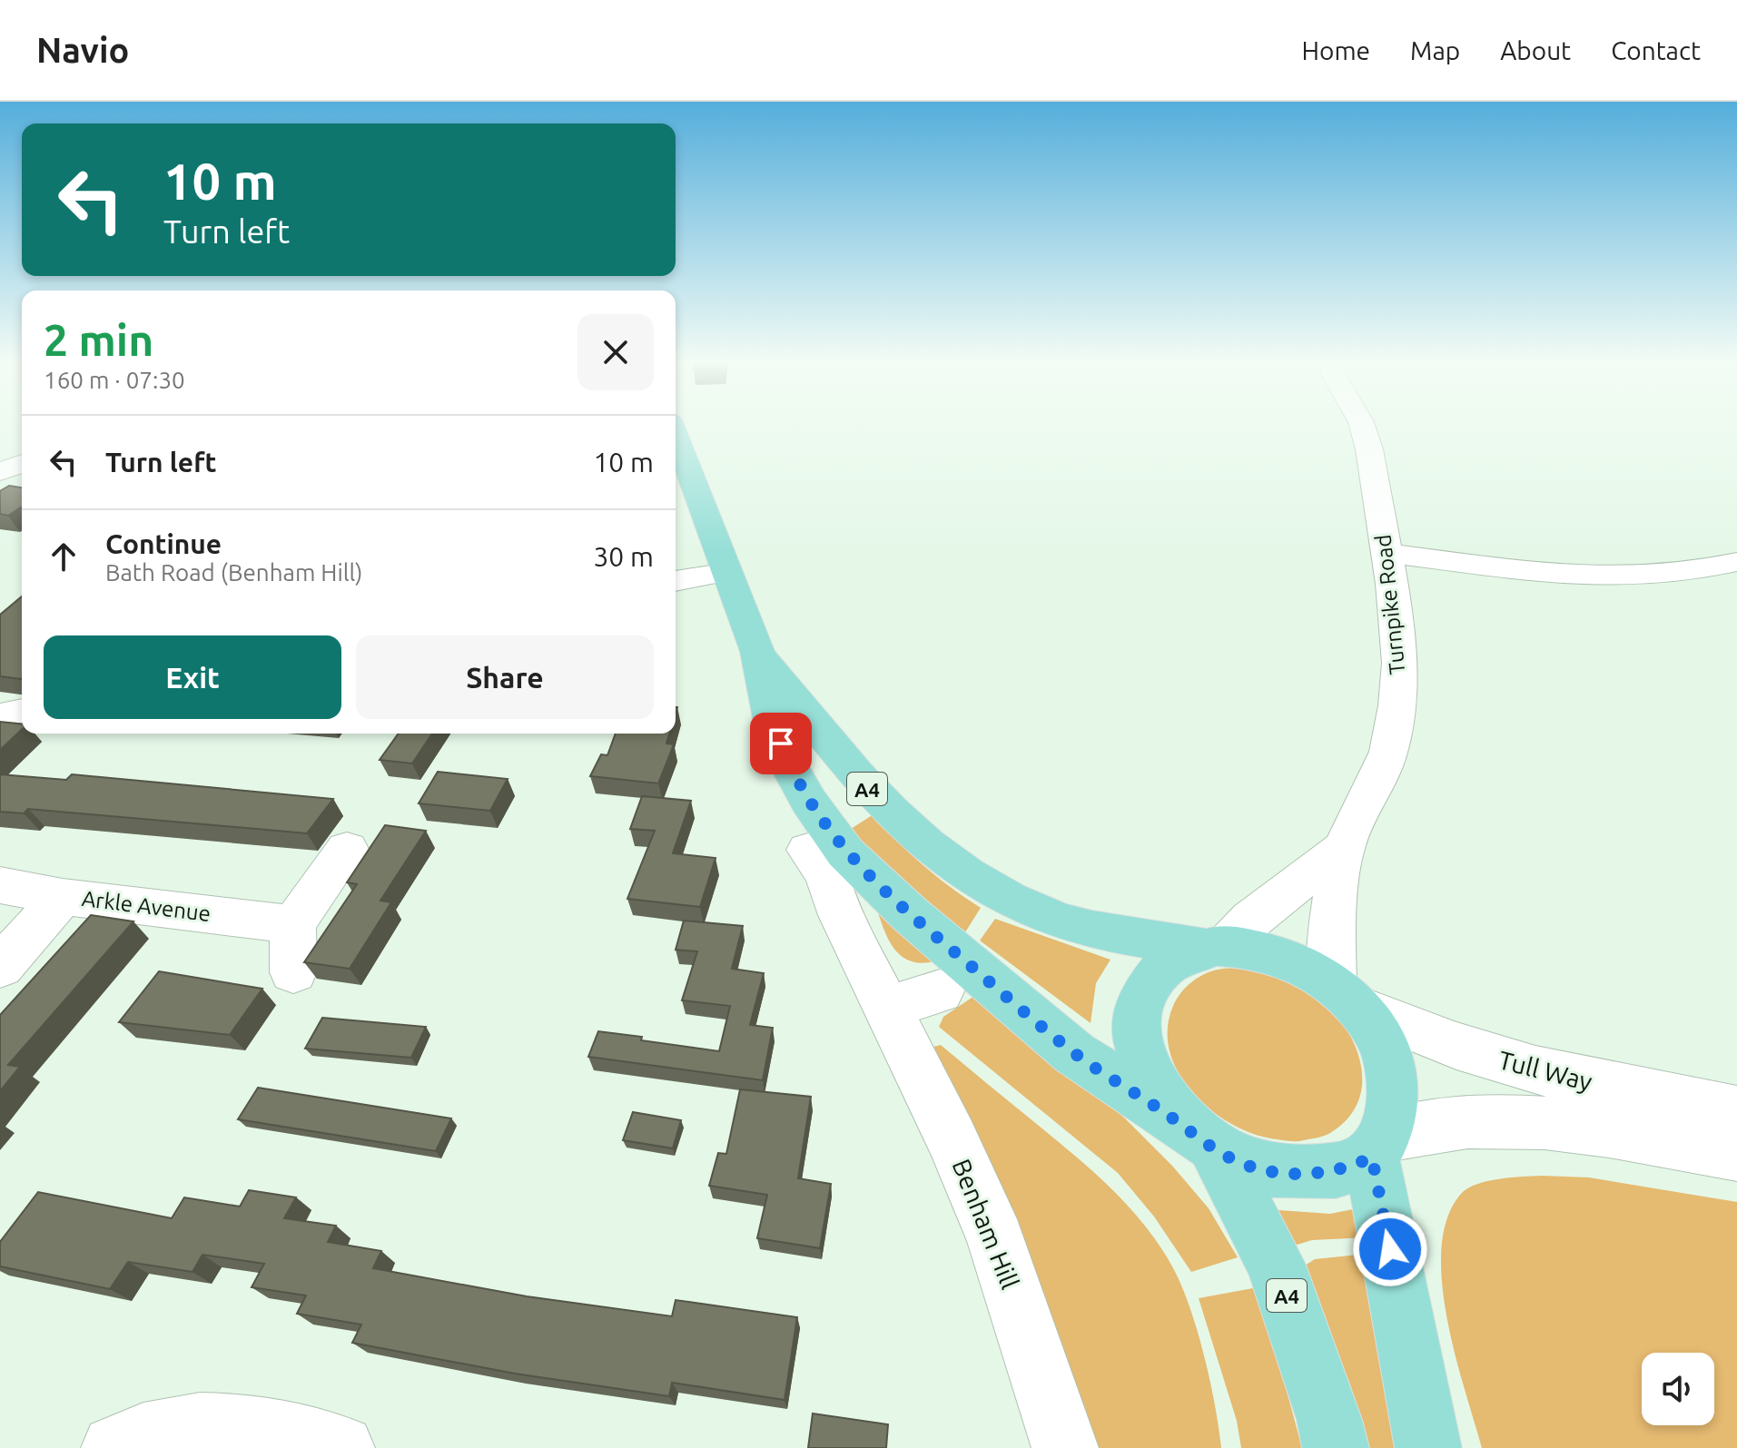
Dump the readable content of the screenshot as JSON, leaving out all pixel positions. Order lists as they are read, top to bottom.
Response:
{
  "streets": {
    "main road": ["A4"],
    "street": [
      "Turnpike Road",
      "Arkle Avenue",
      "Tull Way",
      "Benham Hill"
    ]
  },
  "crossings": [
    ["Turnpike Road", "A4"],
    ["Turnpike Road", "Tull Way"],
    ["A4", "Tull Way"]
  ],
  "page": {
    "header": "Navio",
    "nav": [
      "Home",
      "Map",
      "About",
      "Contact"
    ],
    "turn": ["10 m", "Turn left"],
    "heading": ["2 min", "160 m · 07:30"],
    "list": [
      {
        "name": "Turn left",
        "value": "10 m"
      },
      {
        "name": "Continue",
        "note": "Bath Road (Benham Hill)",
        "value": "30 m"
      }
    ],
    "buttons": ["Exit", "Share"]
  }
}
